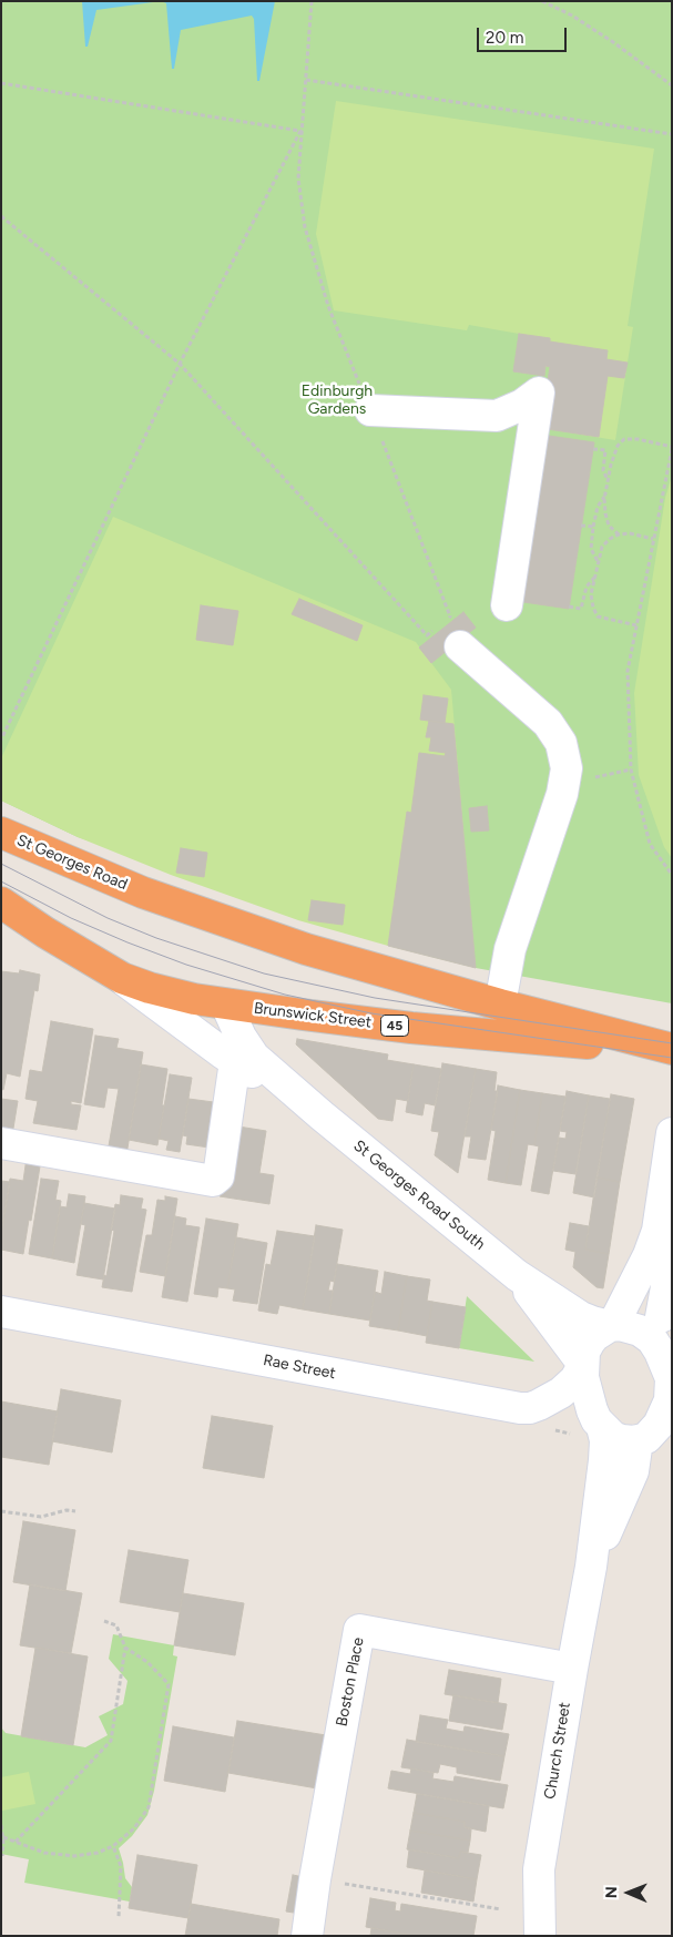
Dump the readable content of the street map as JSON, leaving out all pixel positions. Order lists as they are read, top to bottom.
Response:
{
  "streets": {
    "highway": ["St Georges Road", "Brunswick Street", "45"],
    "street": [
      "St Georges Road South",
      "Rae Street",
      "Boston Place",
      "Church Street"
    ]
  },
  "crossings": [
    ["St Georges Road", "Brunswick Street"],
    ["Brunswick Street", "45"],
    ["Brunswick Street", "St Georges Road South"],
    ["45", "St Georges Road South"],
    ["St Georges Road South", "Rae Street"],
    ["St Georges Road South", "Church Street"],
    ["Rae Street", "Church Street"],
    ["Boston Place", "Church Street"]
  ],
  "parks": ["Edinburgh Gardens"],
  "scale_bar": "20 m",
  "north": "left"
}
